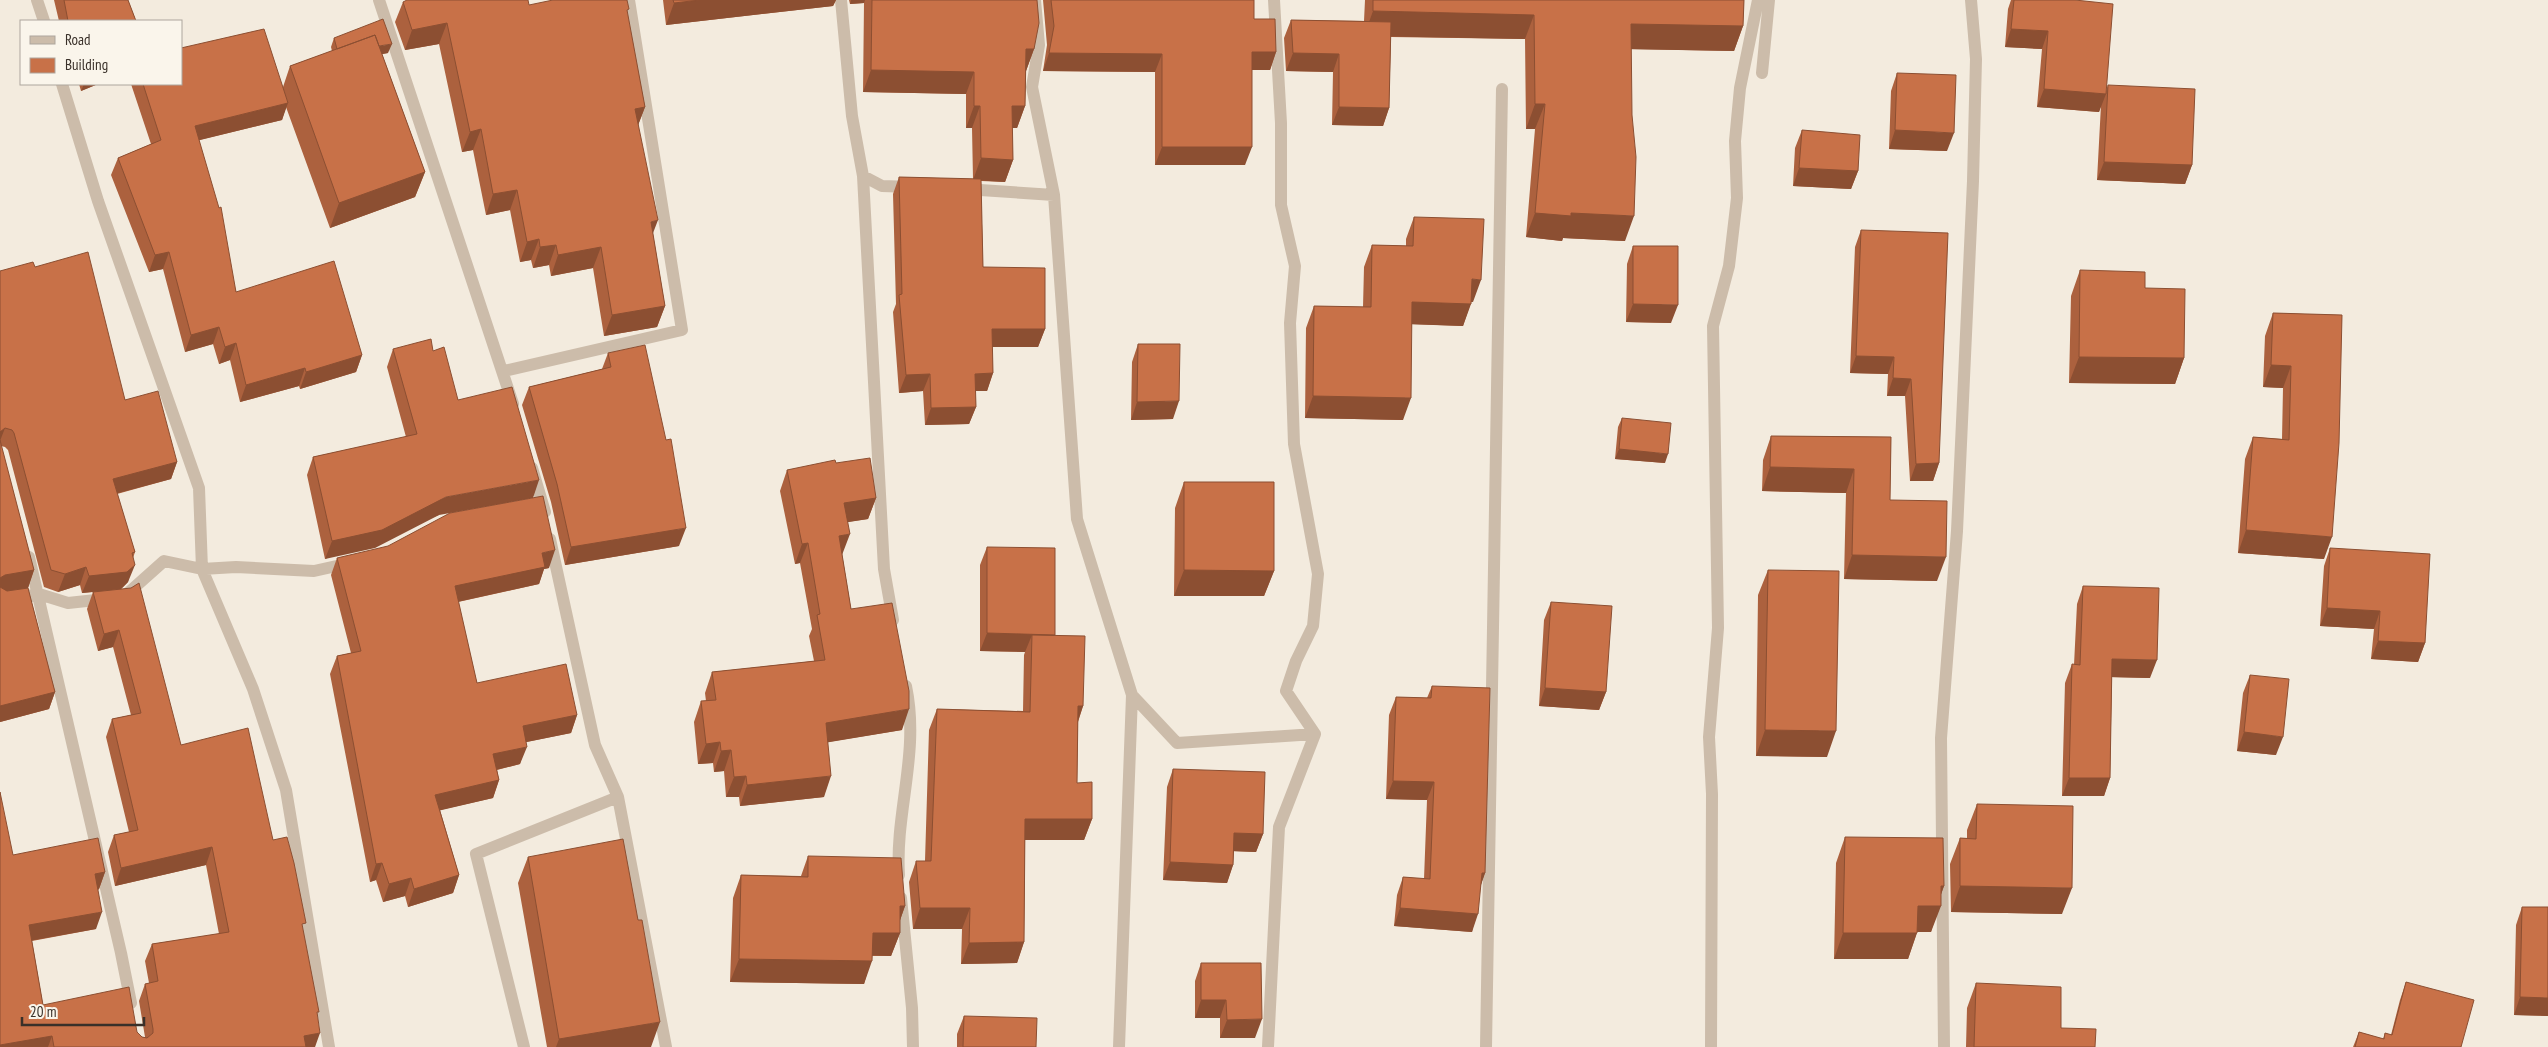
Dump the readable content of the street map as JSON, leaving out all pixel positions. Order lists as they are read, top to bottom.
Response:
{
  "legend": ["Road", "Building"],
  "scale_bar": "20 m"
}
